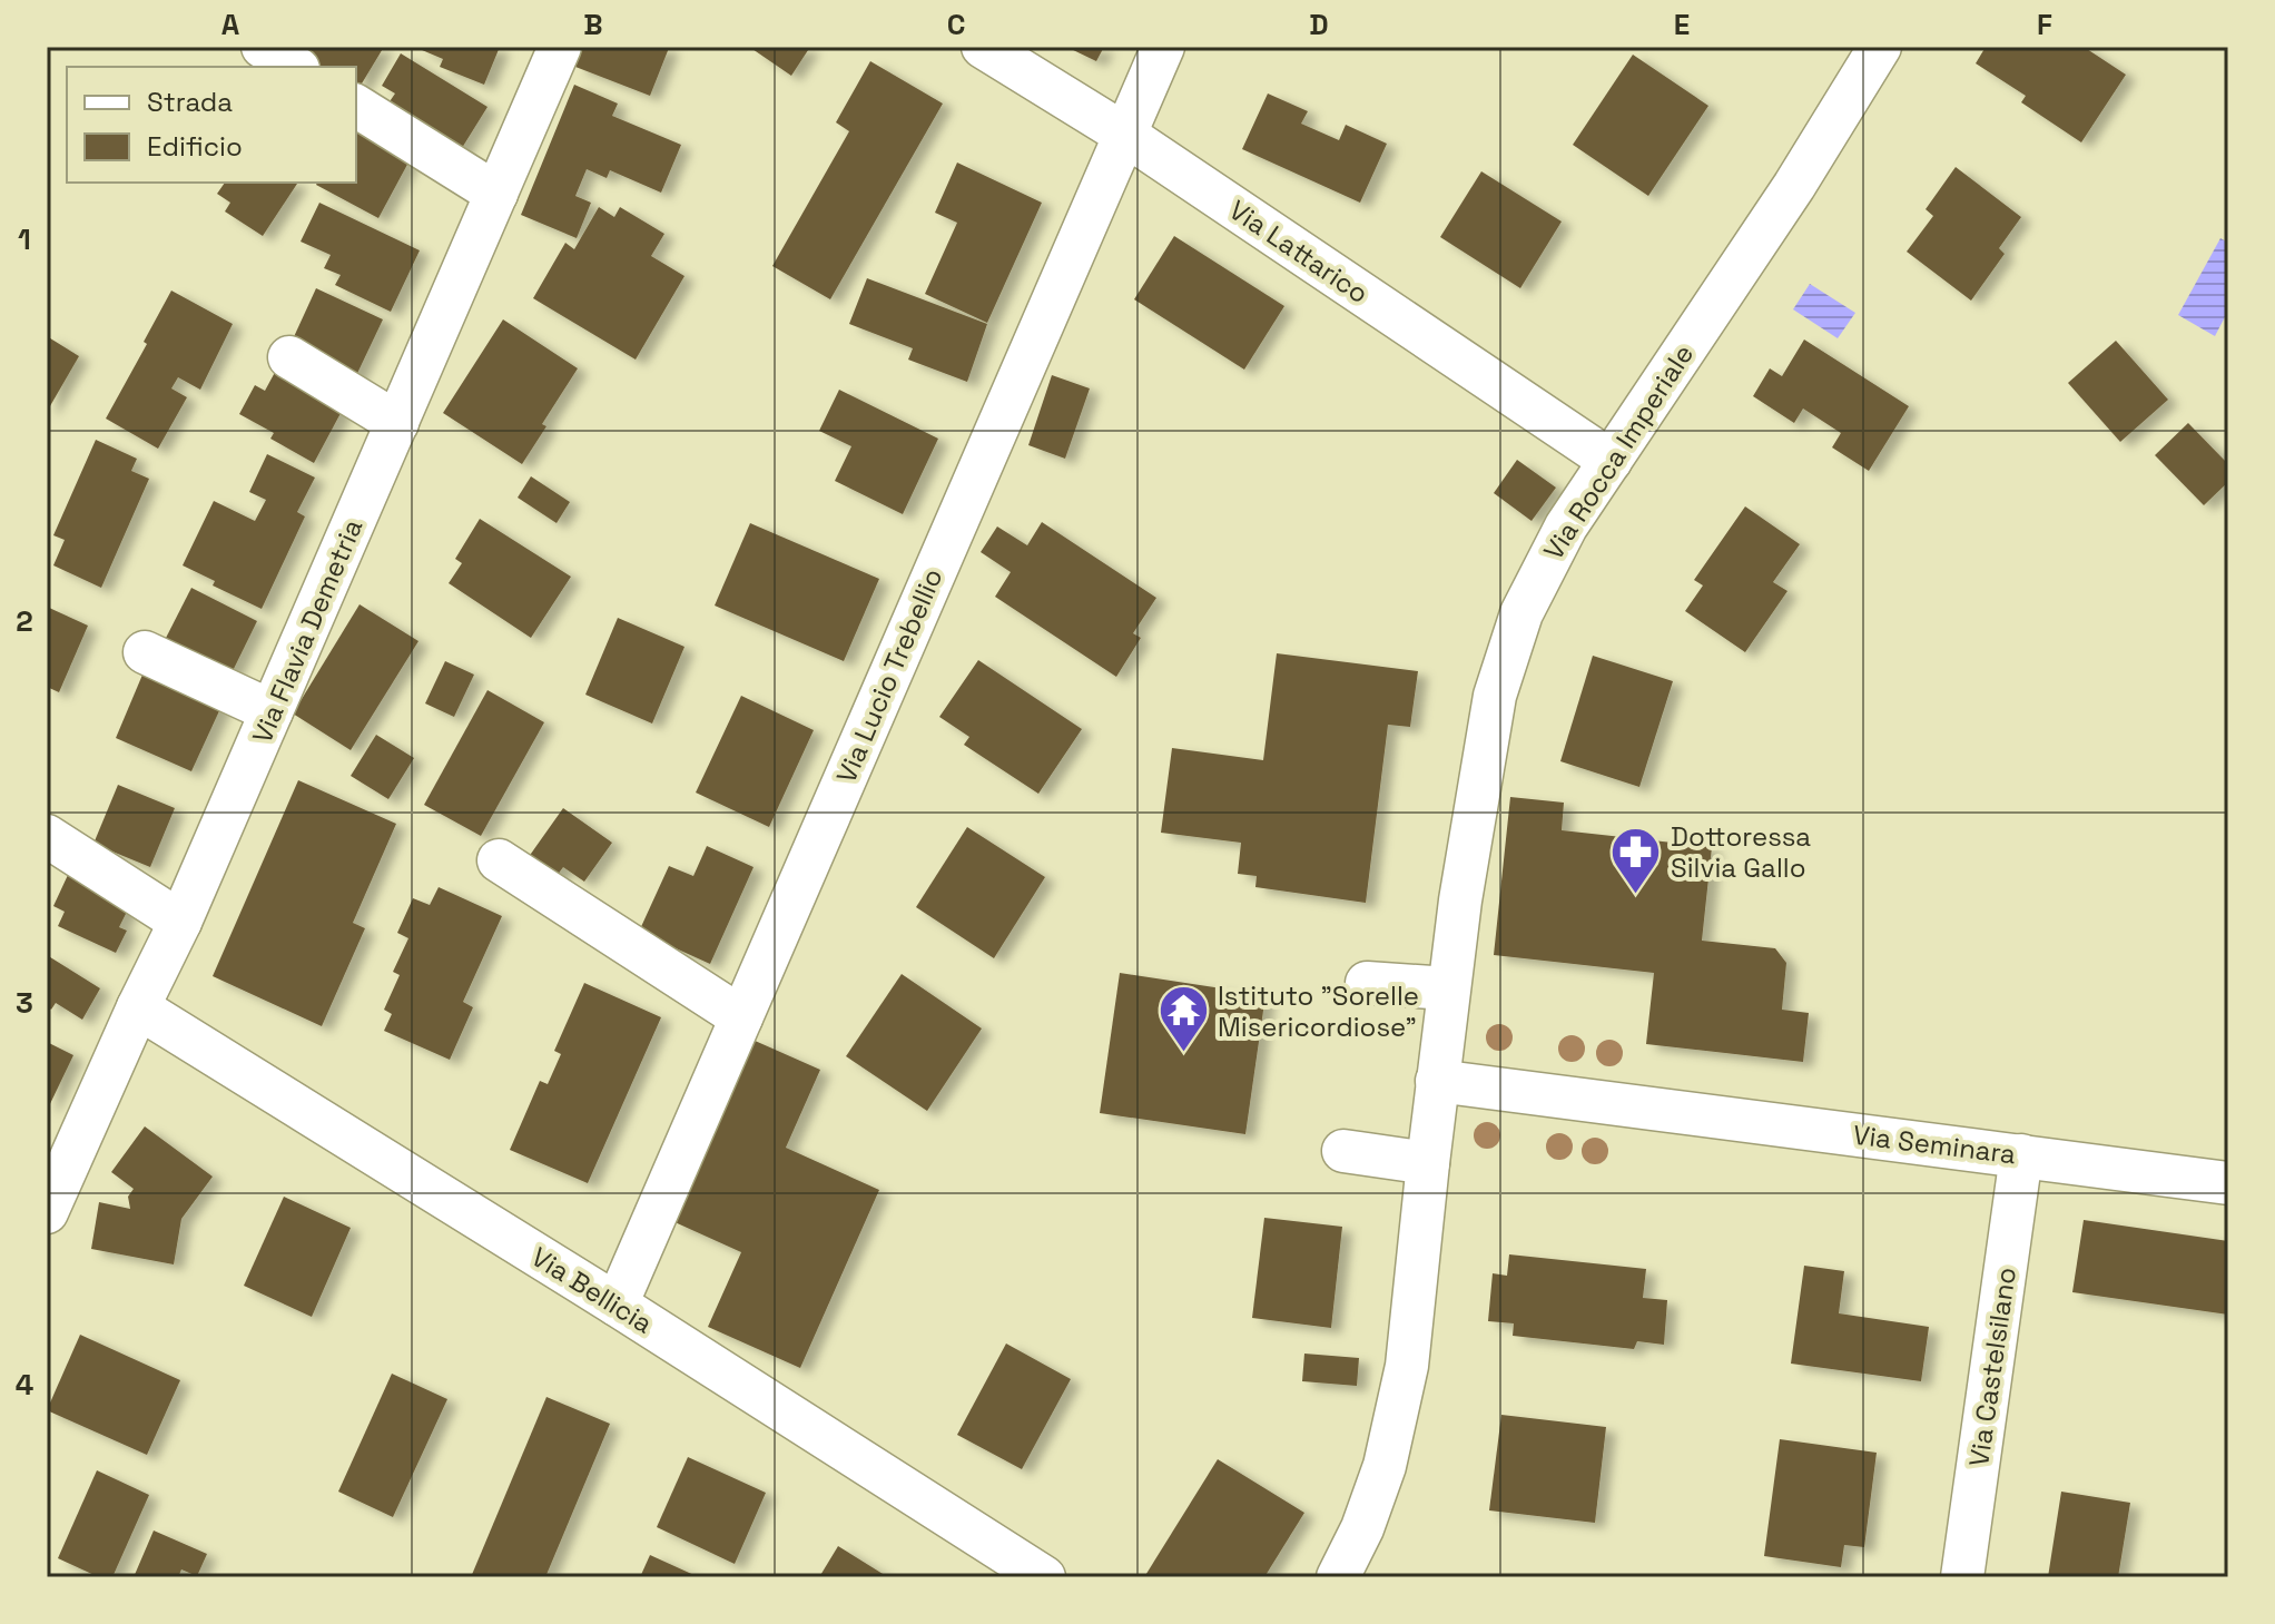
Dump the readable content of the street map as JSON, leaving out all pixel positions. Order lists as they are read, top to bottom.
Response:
{
  "streets": {
    "street": [
      "Via Lattarico",
      "Via Rocca Imperiale",
      "Via Flavia Demetria",
      "Via Lucio Trebellio",
      "Via Seminara",
      "Via Bellicia",
      "Via Castelsilano"
    ]
  },
  "crossings": [
    ["Via Lattarico", "Via Rocca Imperiale"],
    ["Via Lattarico", "Via Lucio Trebellio"],
    ["Via Rocca Imperiale", "Via Seminara"],
    ["Via Flavia Demetria", "Via Bellicia"],
    ["Via Lucio Trebellio", "Via Bellicia"],
    ["Via Seminara", "Via Castelsilano"]
  ],
  "places": {
    "pharmacy": ["Dottoressa Silvia Gallo"],
    "temple": ["Istituto \"Sorelle Misericordiose\""]
  },
  "legend": ["Strada", "Edificio"],
  "grid": {
    "columns": [
      "A",
      "B",
      "C",
      "D",
      "E",
      "F"
    ],
    "rows": [
      "1",
      "2",
      "3",
      "4"
    ]
  }
}
